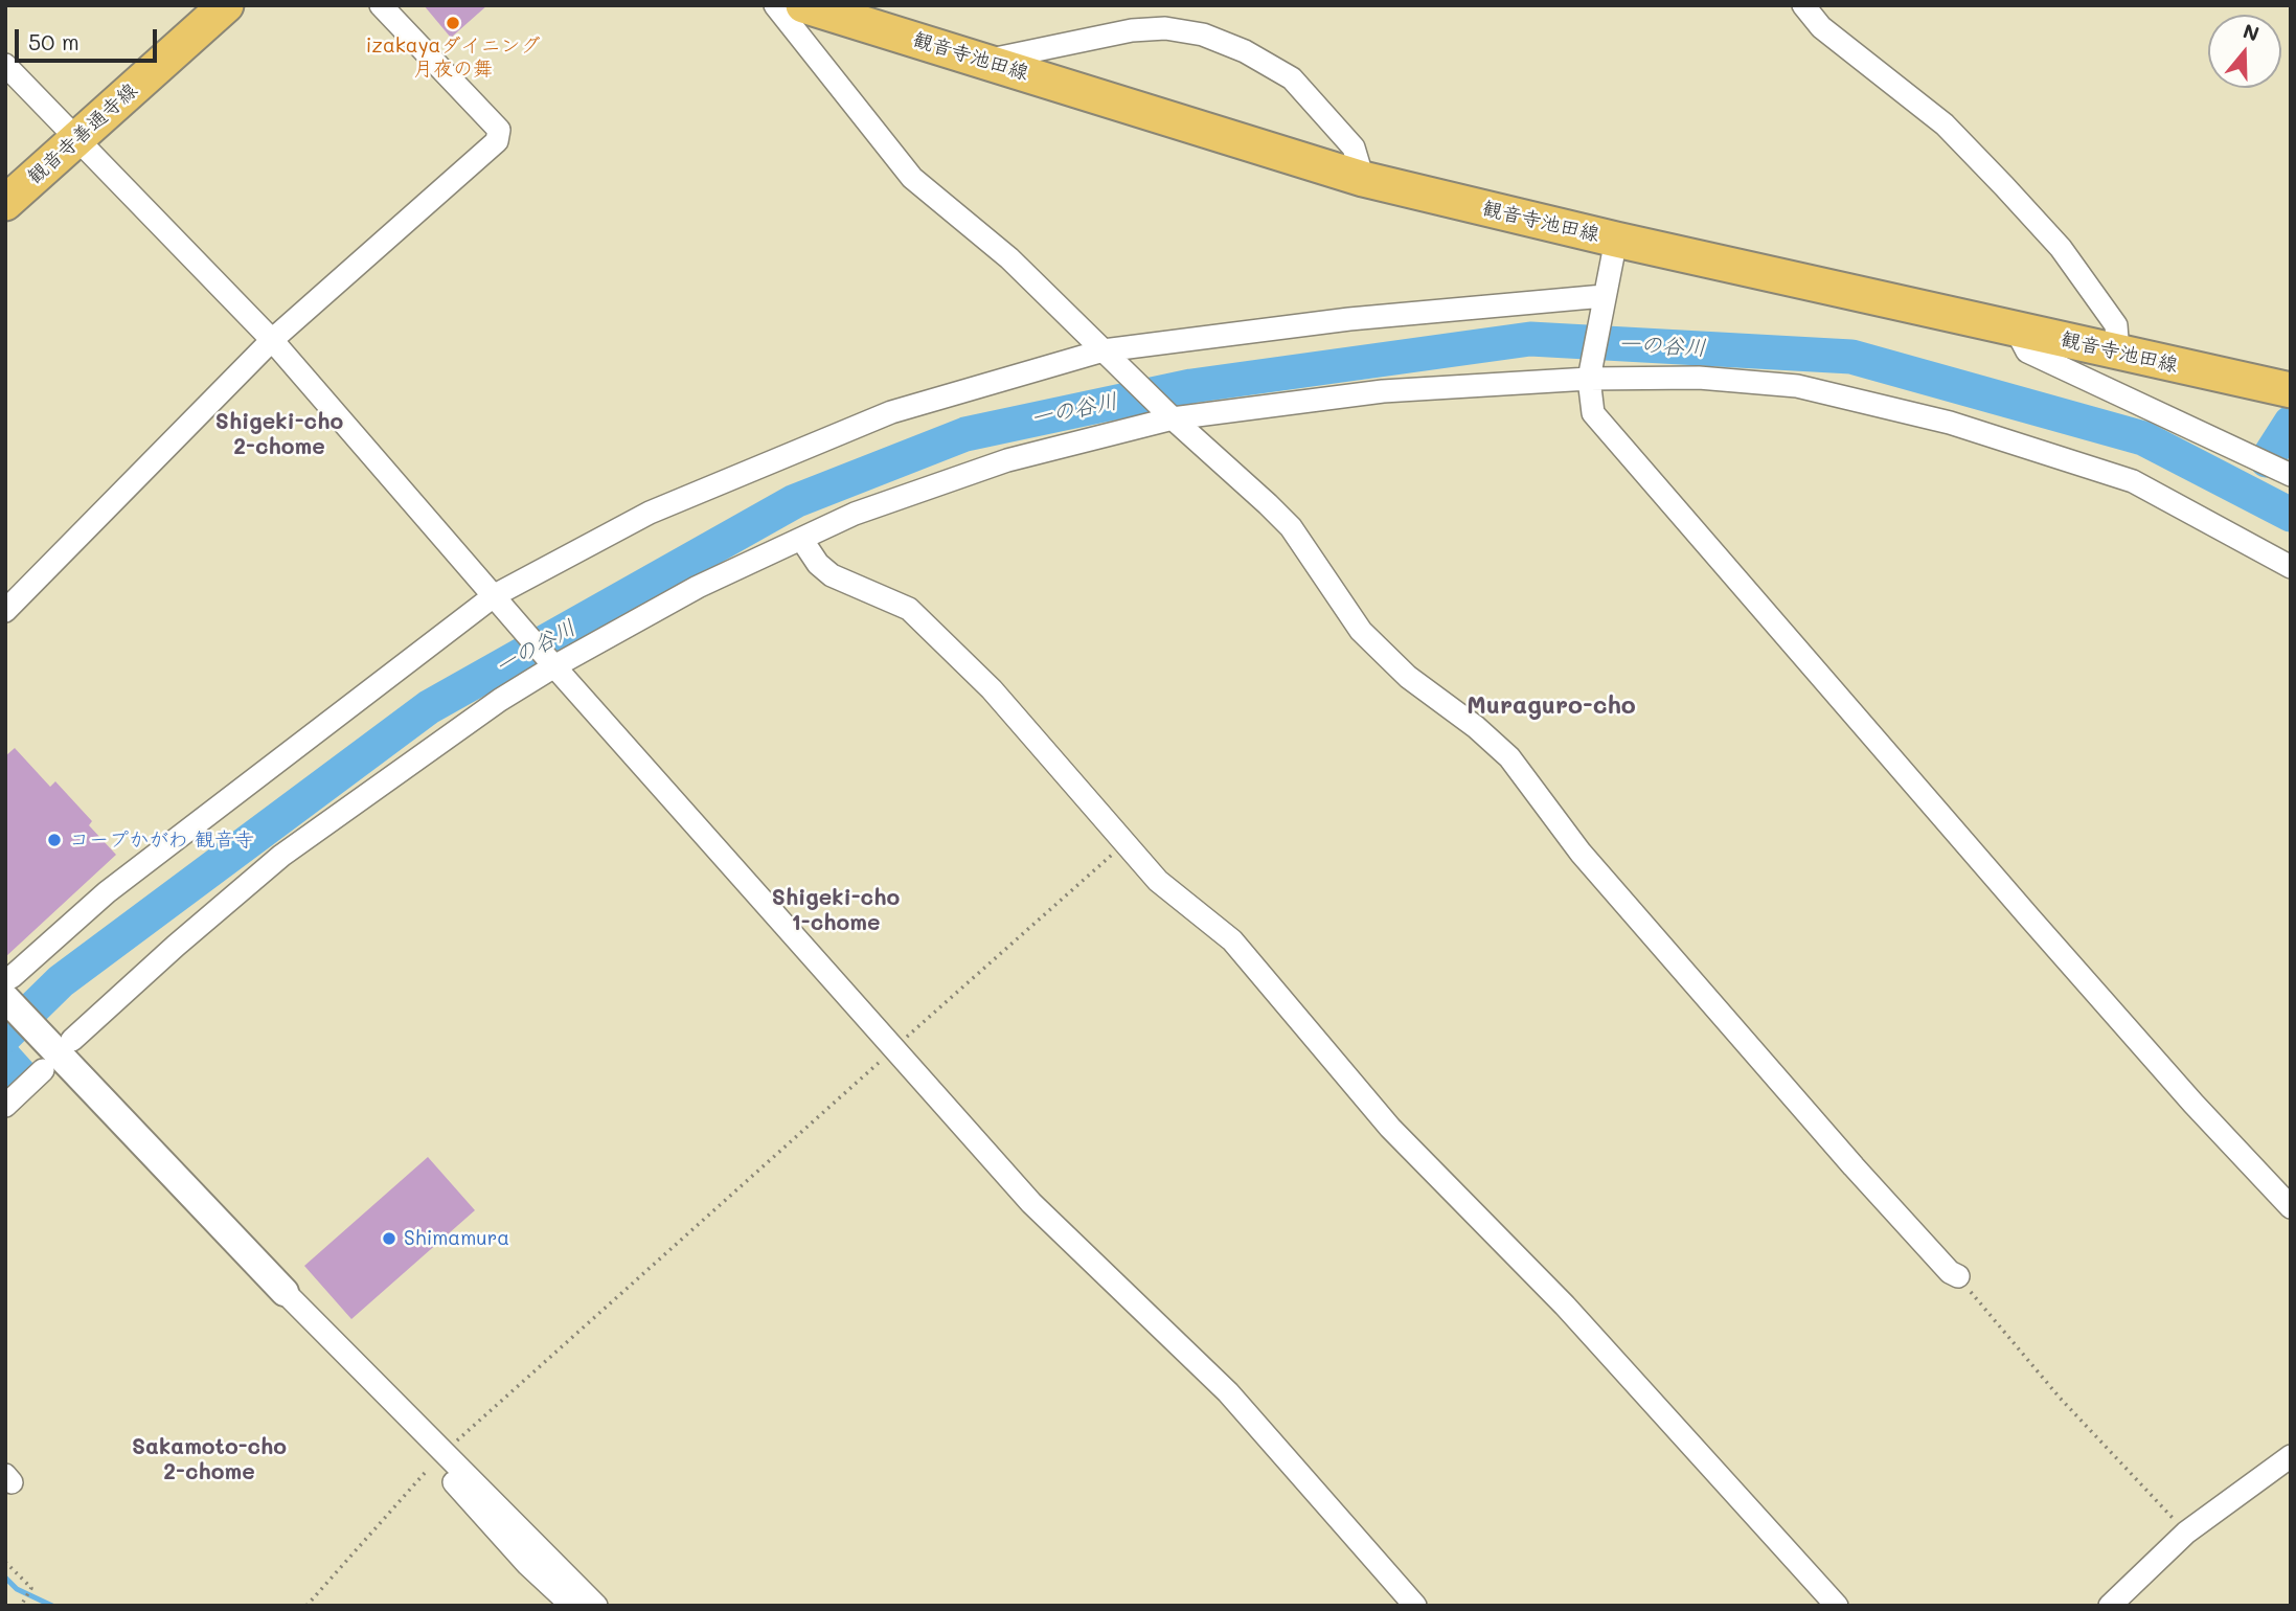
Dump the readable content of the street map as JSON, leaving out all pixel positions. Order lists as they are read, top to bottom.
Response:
{
  "streets": {
    "main road": ["観音寺池田線", "観音寺善通寺線"]
  },
  "districts": [
    "Shigeki-cho 2-chome",
    "Muraguro-cho",
    "Shigeki-cho 1-chome",
    "Sakamoto-cho 2-chome"
  ],
  "water": ["一の谷川"],
  "places": ["izakayaダイニング 月夜の舞", "コープかがわ 観音寺", "Shimamura"],
  "scale_bar": "50 m",
  "north": "top"
}
